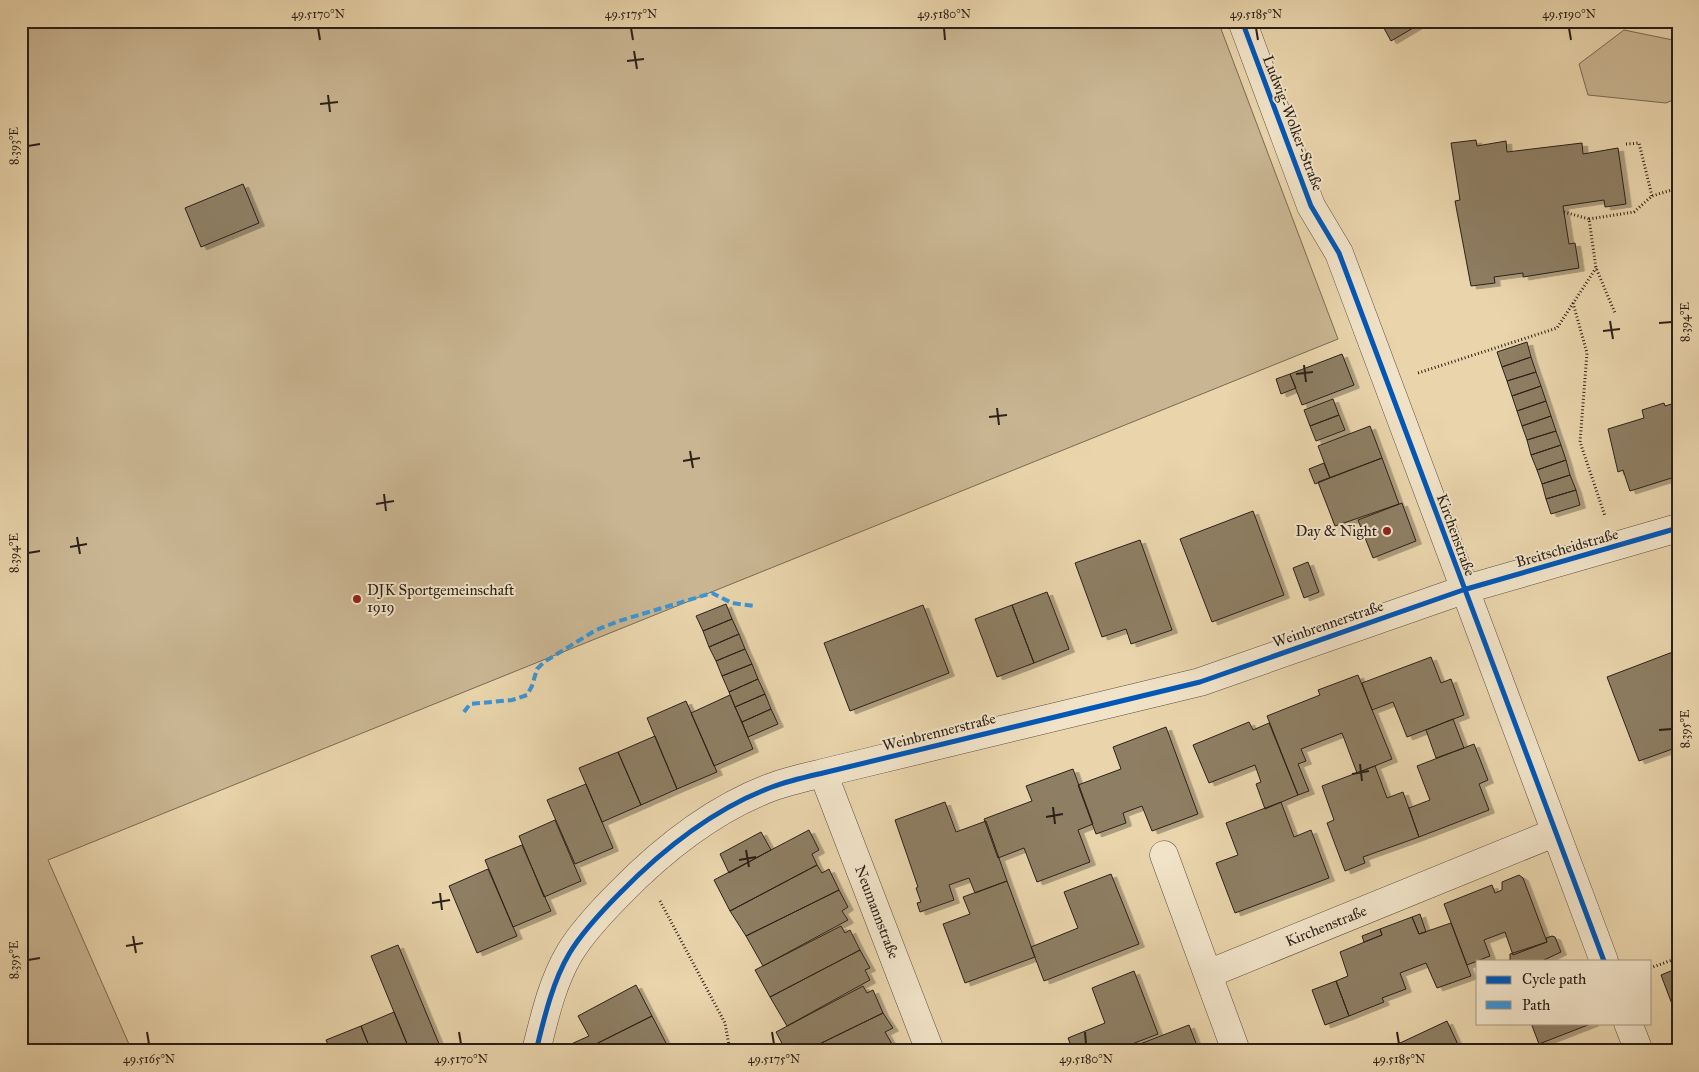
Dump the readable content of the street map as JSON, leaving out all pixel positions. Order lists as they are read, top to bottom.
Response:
{
  "streets": {
    "street": [
      "Ludwig-Wolker-Straße",
      "Kirchenstraße",
      "Breitscheidstraße",
      "Weinbrennerstraße",
      "Neumannstraße"
    ]
  },
  "crossings": [
    ["Ludwig-Wolker-Straße", "Kirchenstraße"],
    ["Kirchenstraße", "Breitscheidstraße"],
    ["Kirchenstraße", "Weinbrennerstraße"],
    ["Breitscheidstraße", "Weinbrennerstraße"],
    ["Weinbrennerstraße", "Neumannstraße"]
  ],
  "places": ["Day & Night", "DJK Sportgemeinschaft 1919"],
  "legend": ["Cycle path", "Path"],
  "coordinates": [
    "49.5170°N",
    "49.5175°N",
    "49.5180°N",
    "49.5185°N",
    "49.5190°N",
    "8.393°E",
    "8.394°E",
    "8.395°E",
    "49.5165°N"
  ]
}
